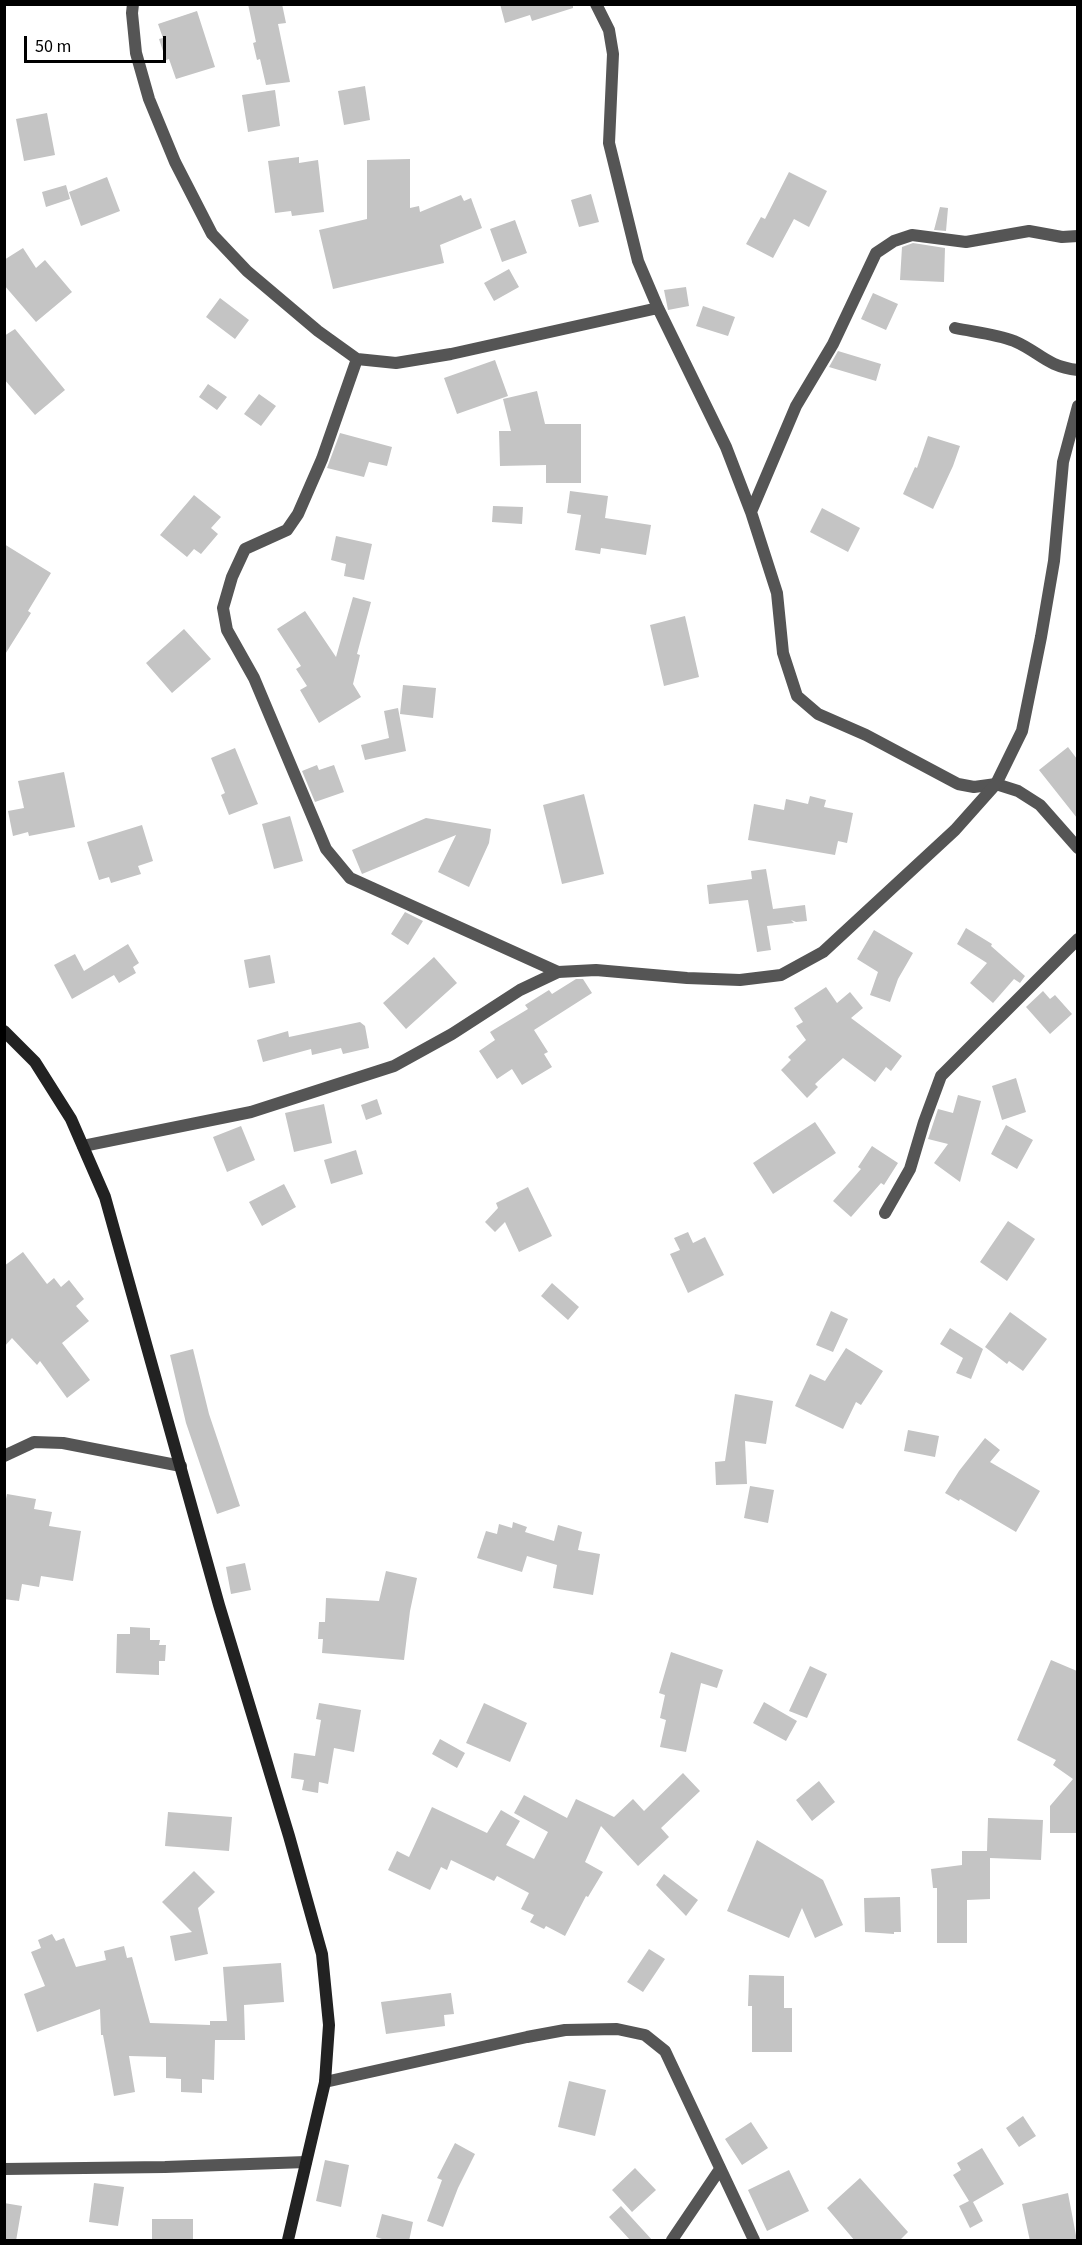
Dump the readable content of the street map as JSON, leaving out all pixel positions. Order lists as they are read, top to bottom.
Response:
{
  "scale_bar": "50 m"
}
